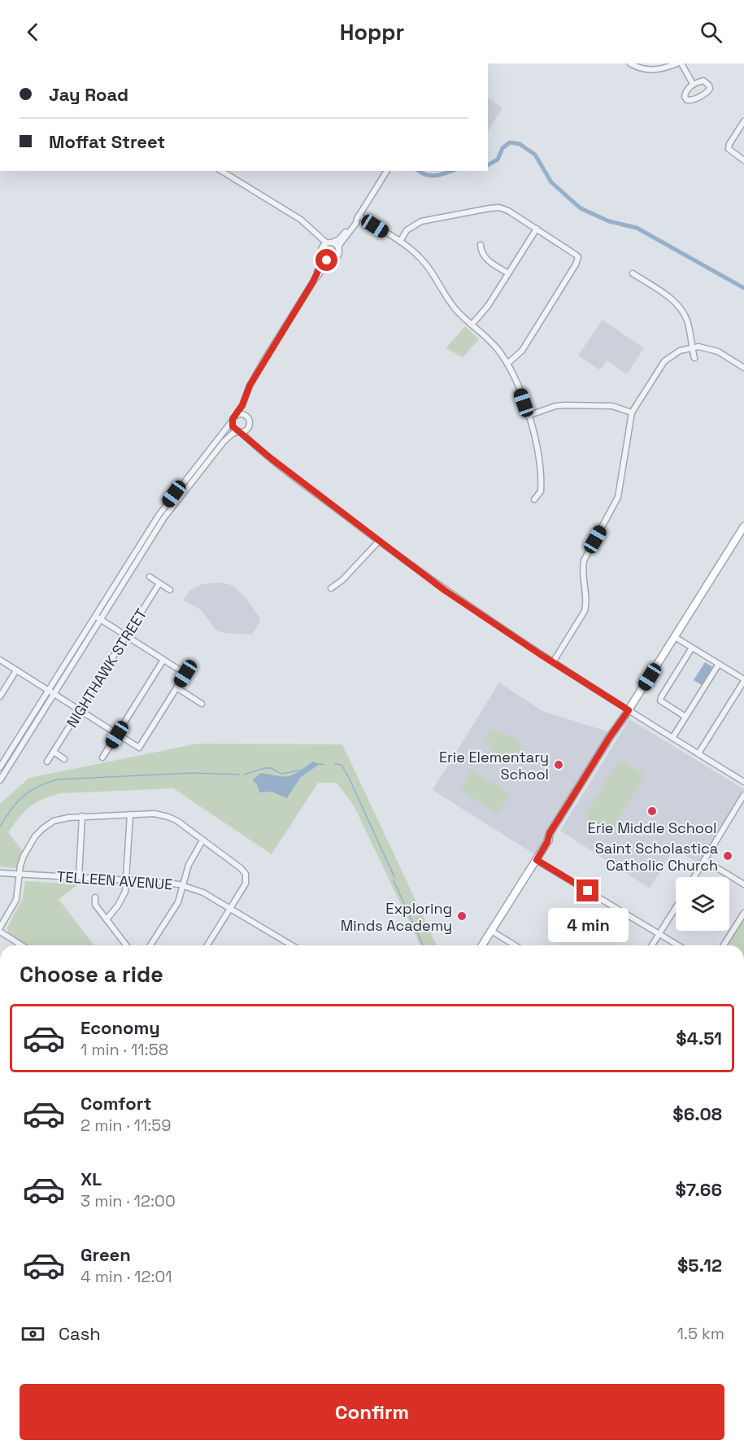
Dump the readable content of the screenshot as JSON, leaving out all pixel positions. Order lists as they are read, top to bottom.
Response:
{
  "streets": {
    "street": ["NIGHTHAWK STREET", "TELLEEN AVENUE"]
  },
  "places": [
    "Erie Elementary School",
    "Erie Middle School",
    "Saint Scholastica Catholic Church",
    "Exploring Minds Academy"
  ],
  "page": {
    "header": "Hoppr",
    "banner": ["Jay Road", "Moffat Street"],
    "bubble": "4 min",
    "heading": "Choose a ride",
    "list": [
      {
        "name": "Economy",
        "note": "1 min · 11:58",
        "value": "$4.51"
      },
      {
        "name": "Comfort",
        "note": "2 min · 11:59",
        "value": "$6.08"
      },
      {
        "name": "XL",
        "note": "3 min · 12:00",
        "value": "$7.66"
      },
      {
        "name": "Green",
        "note": "4 min · 12:01",
        "value": "$5.12"
      }
    ],
    "pay": ["Cash", "1.5 km"],
    "buttons": "Confirm"
  }
}
